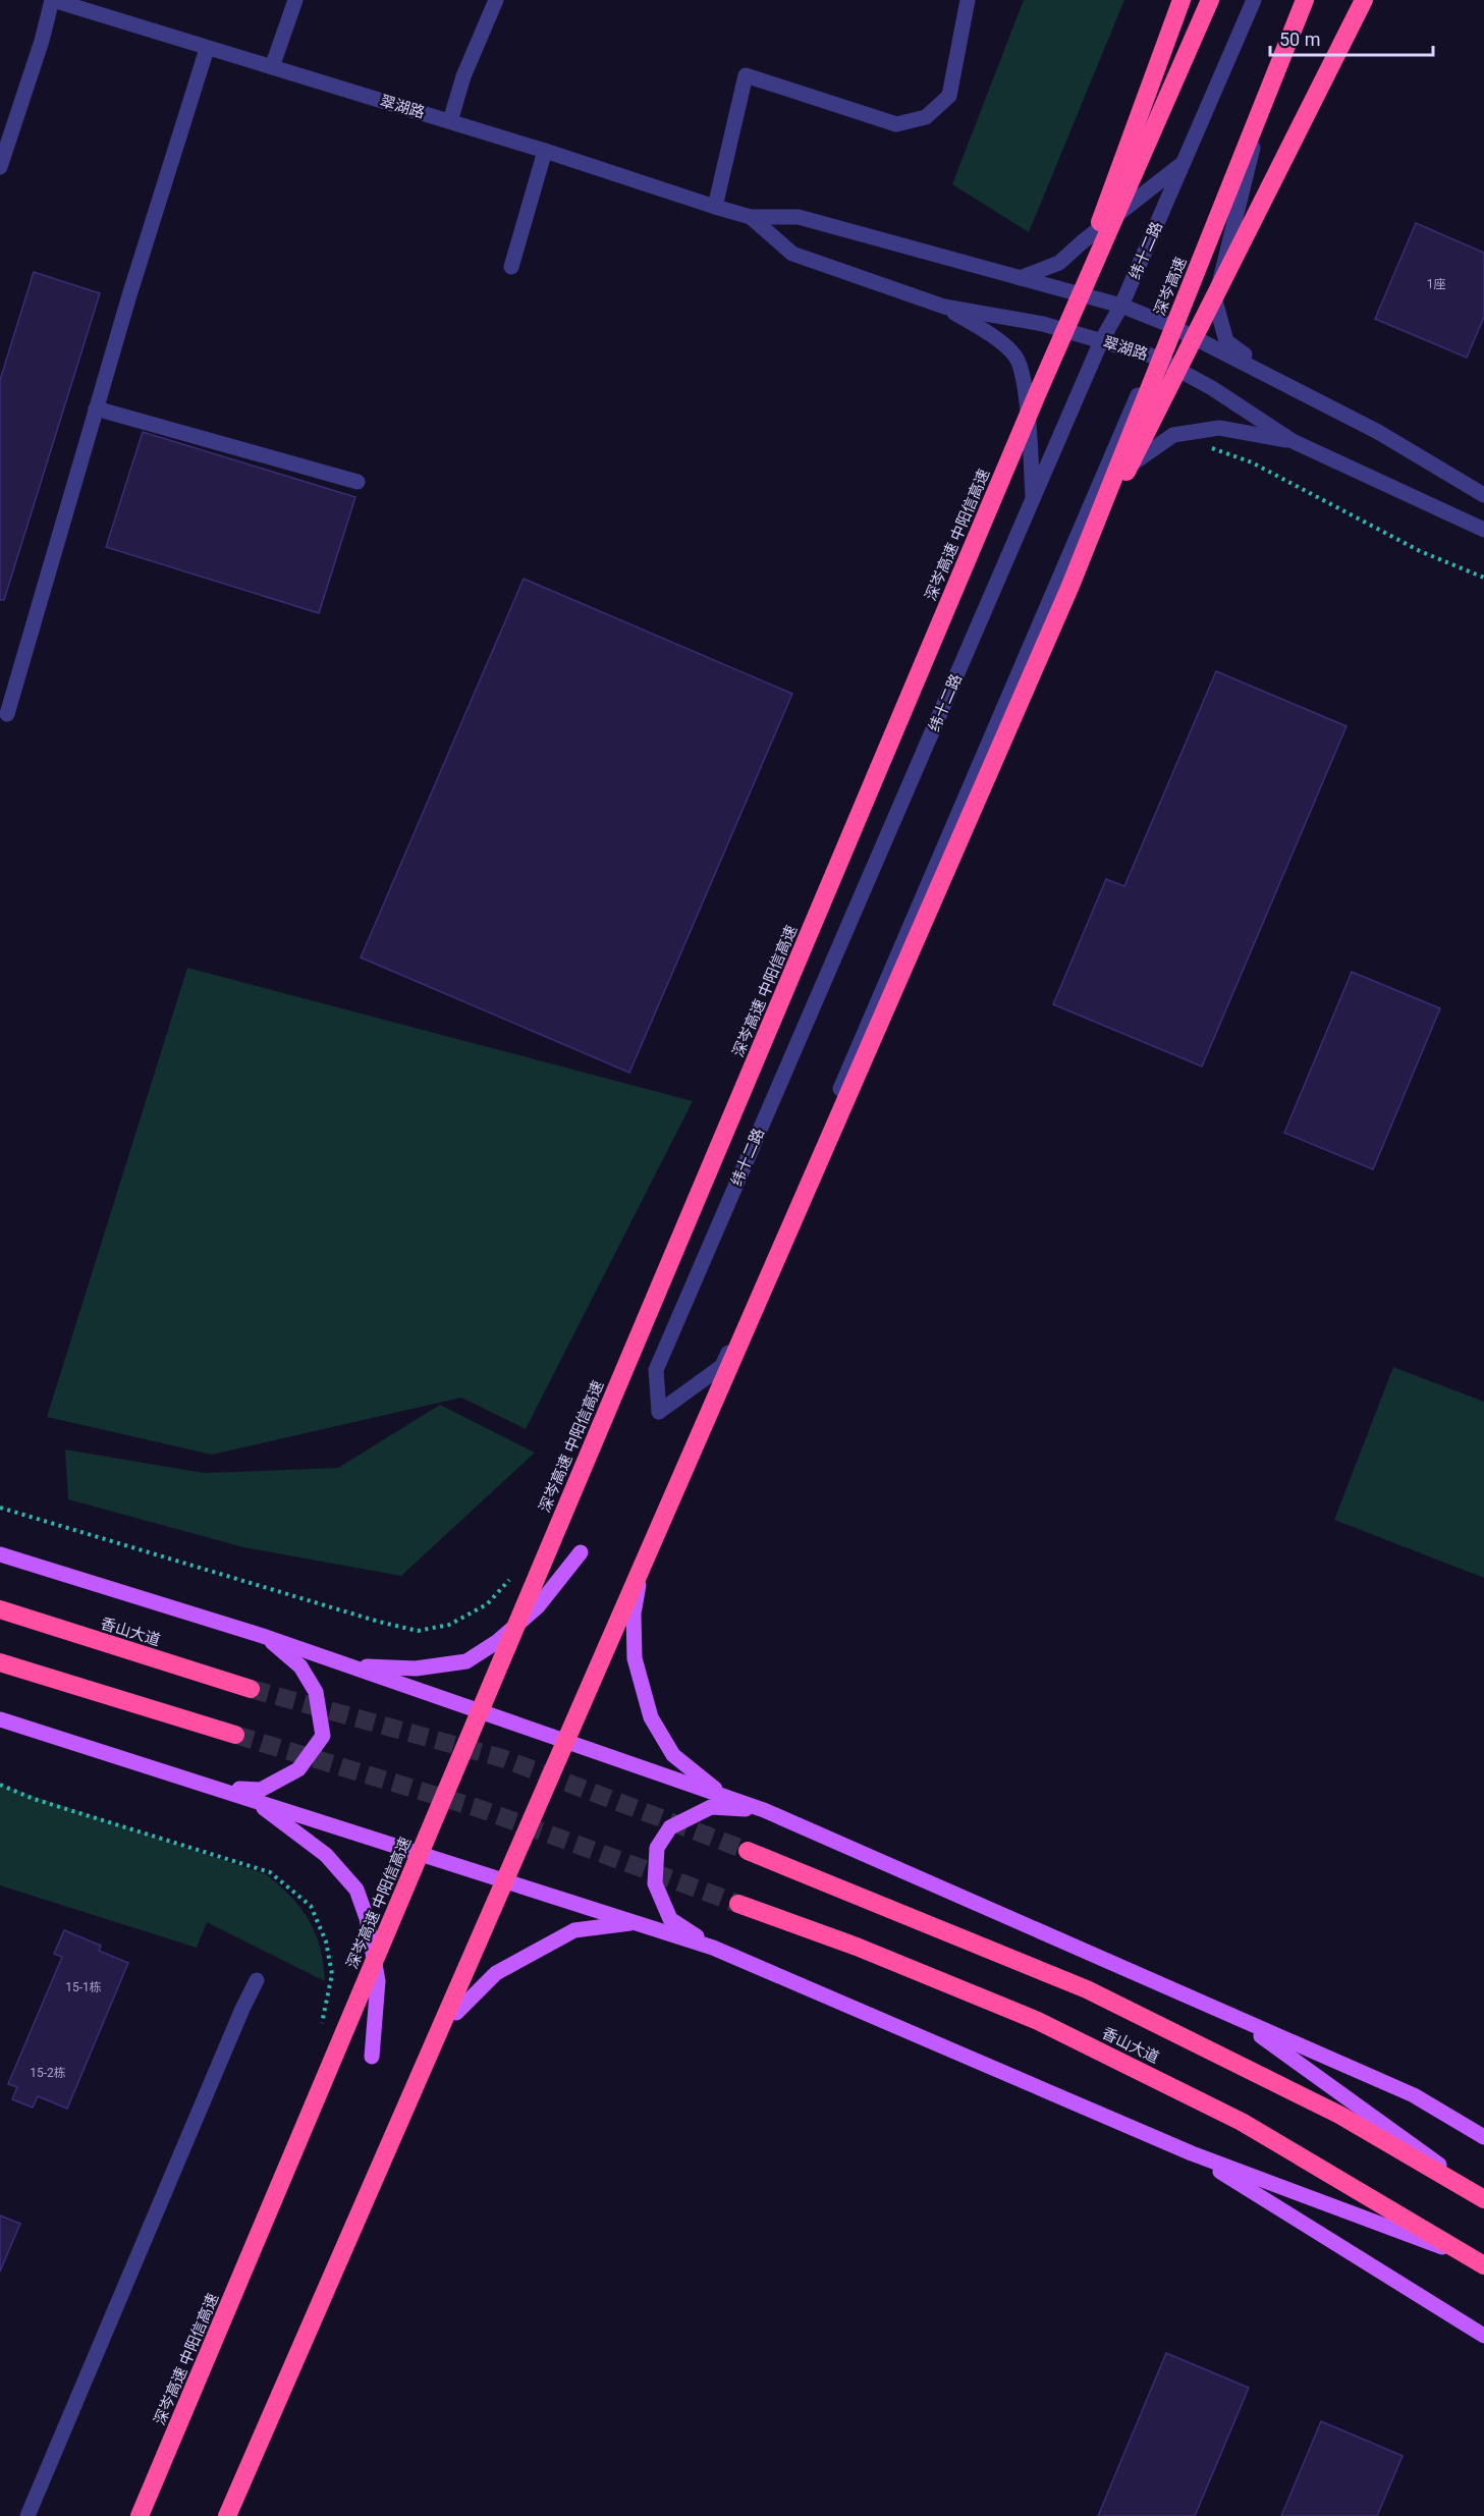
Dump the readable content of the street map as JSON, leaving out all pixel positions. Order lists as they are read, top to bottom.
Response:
{
  "streets": {
    "highway": ["深岑高速", "深岑高速 中阳信高速", "香山大道"],
    "street": ["翠湖路", "纬十二路"]
  },
  "crossings": [
    ["翠湖路", "纬十二路"]
  ],
  "house_numbers": ["1座", "15-1栋", "15-2栋"],
  "scale_bar": "50 m"
}
